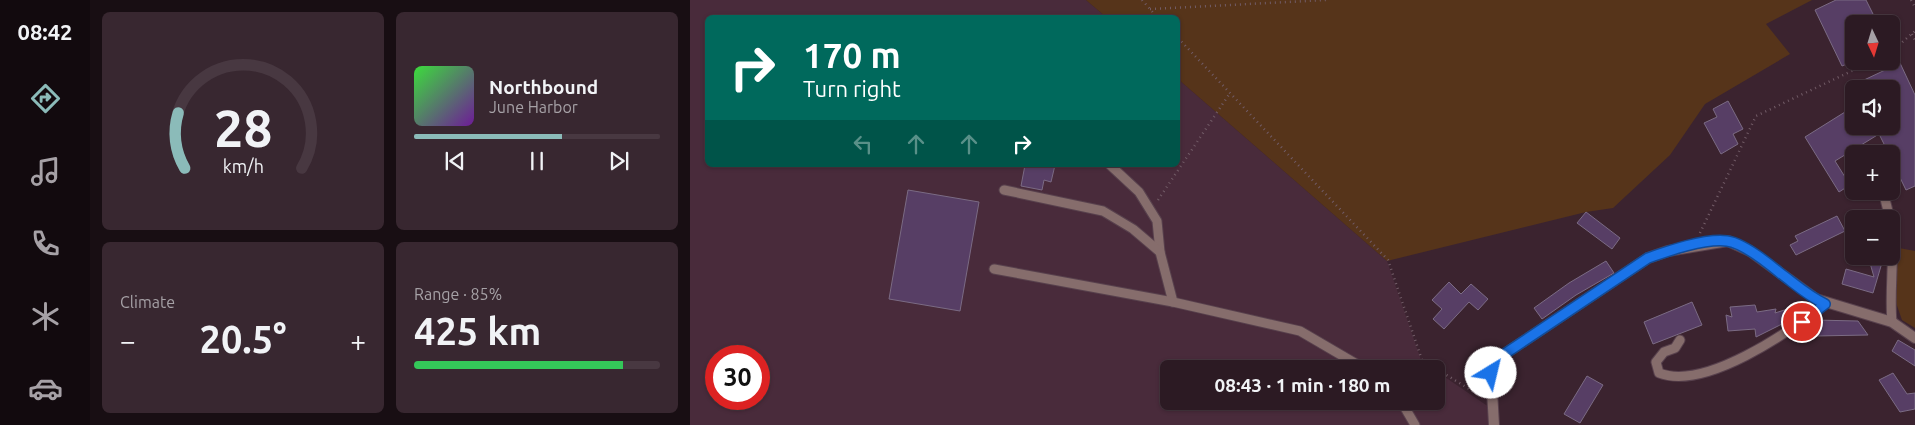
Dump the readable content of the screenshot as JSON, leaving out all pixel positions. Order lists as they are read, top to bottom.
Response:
{
  "north": "bottom",
  "page": {
    "tabs": "08:42",
    "map_buttons": ["+", "−"],
    "turn": ["170 m", "Turn right"],
    "song": ["Northbound", "June Harbor"],
    "tile": [
      "Climate",
      ["Range · 85%", "425 km"]
    ],
    "heat": ["−", "20.5°", "+"],
    "limit": "30",
    "trip": "08:43 · 1 min · 180 m",
    "gauge": ["28", "km/h"]
  }
}
